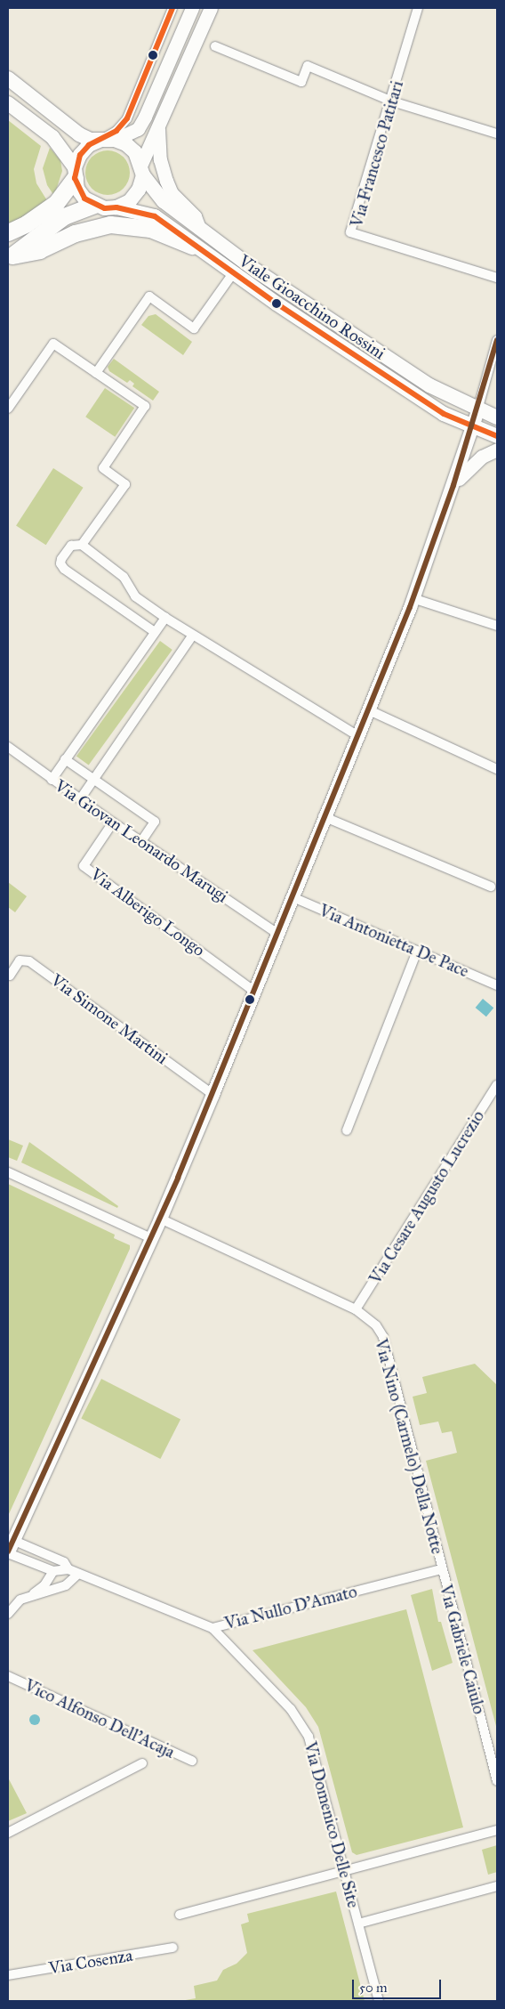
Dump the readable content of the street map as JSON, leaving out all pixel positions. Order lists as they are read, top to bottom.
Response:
{
  "streets": {
    "main road": ["Viale Gioacchino Rossini"],
    "street": [
      "Via Francesco Patitari",
      "Via Giovan Leonardo Marugi",
      "Via Alberigo Longo",
      "Via Antonietta De Pace",
      "Via Simone Martini",
      "Via Cesare Augusto Lucrezio",
      "Via Nino (Carmelo) Della Notte",
      "Via Nullo D'Amato",
      "Via Gabriele Caiulo",
      "Vico Alfonso Dell'Acaja",
      "Via Domenico Delle Site",
      "Via Cosenza"
    ]
  },
  "crossings": [
    ["Via Giovan Leonardo Marugi", "Via Alberigo Longo"],
    ["Via Cesare Augusto Lucrezio", "Via Nino (Carmelo) Della Notte"],
    ["Via Nino (Carmelo) Della Notte", "Via Nullo D'Amato"],
    ["Via Nino (Carmelo) Della Notte", "Via Gabriele Caiulo"],
    ["Via Nullo D'Amato", "Via Gabriele Caiulo"],
    ["Via Nullo D'Amato", "Via Domenico Delle Site"]
  ],
  "scale_bar": "50 m"
}
